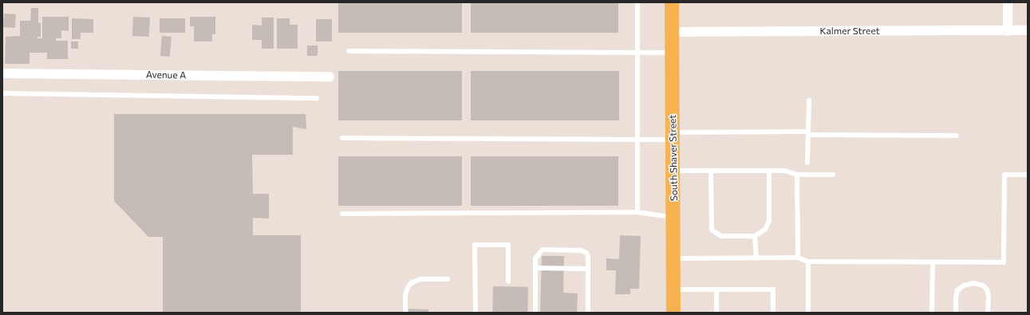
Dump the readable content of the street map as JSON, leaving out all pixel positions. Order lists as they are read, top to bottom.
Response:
{
  "streets": {
    "main road": ["South Shaver Street"],
    "street": ["Kalmer Street", "Avenue A"]
  },
  "crossings": [
    ["Kalmer Street", "South Shaver Street"]
  ]
}
